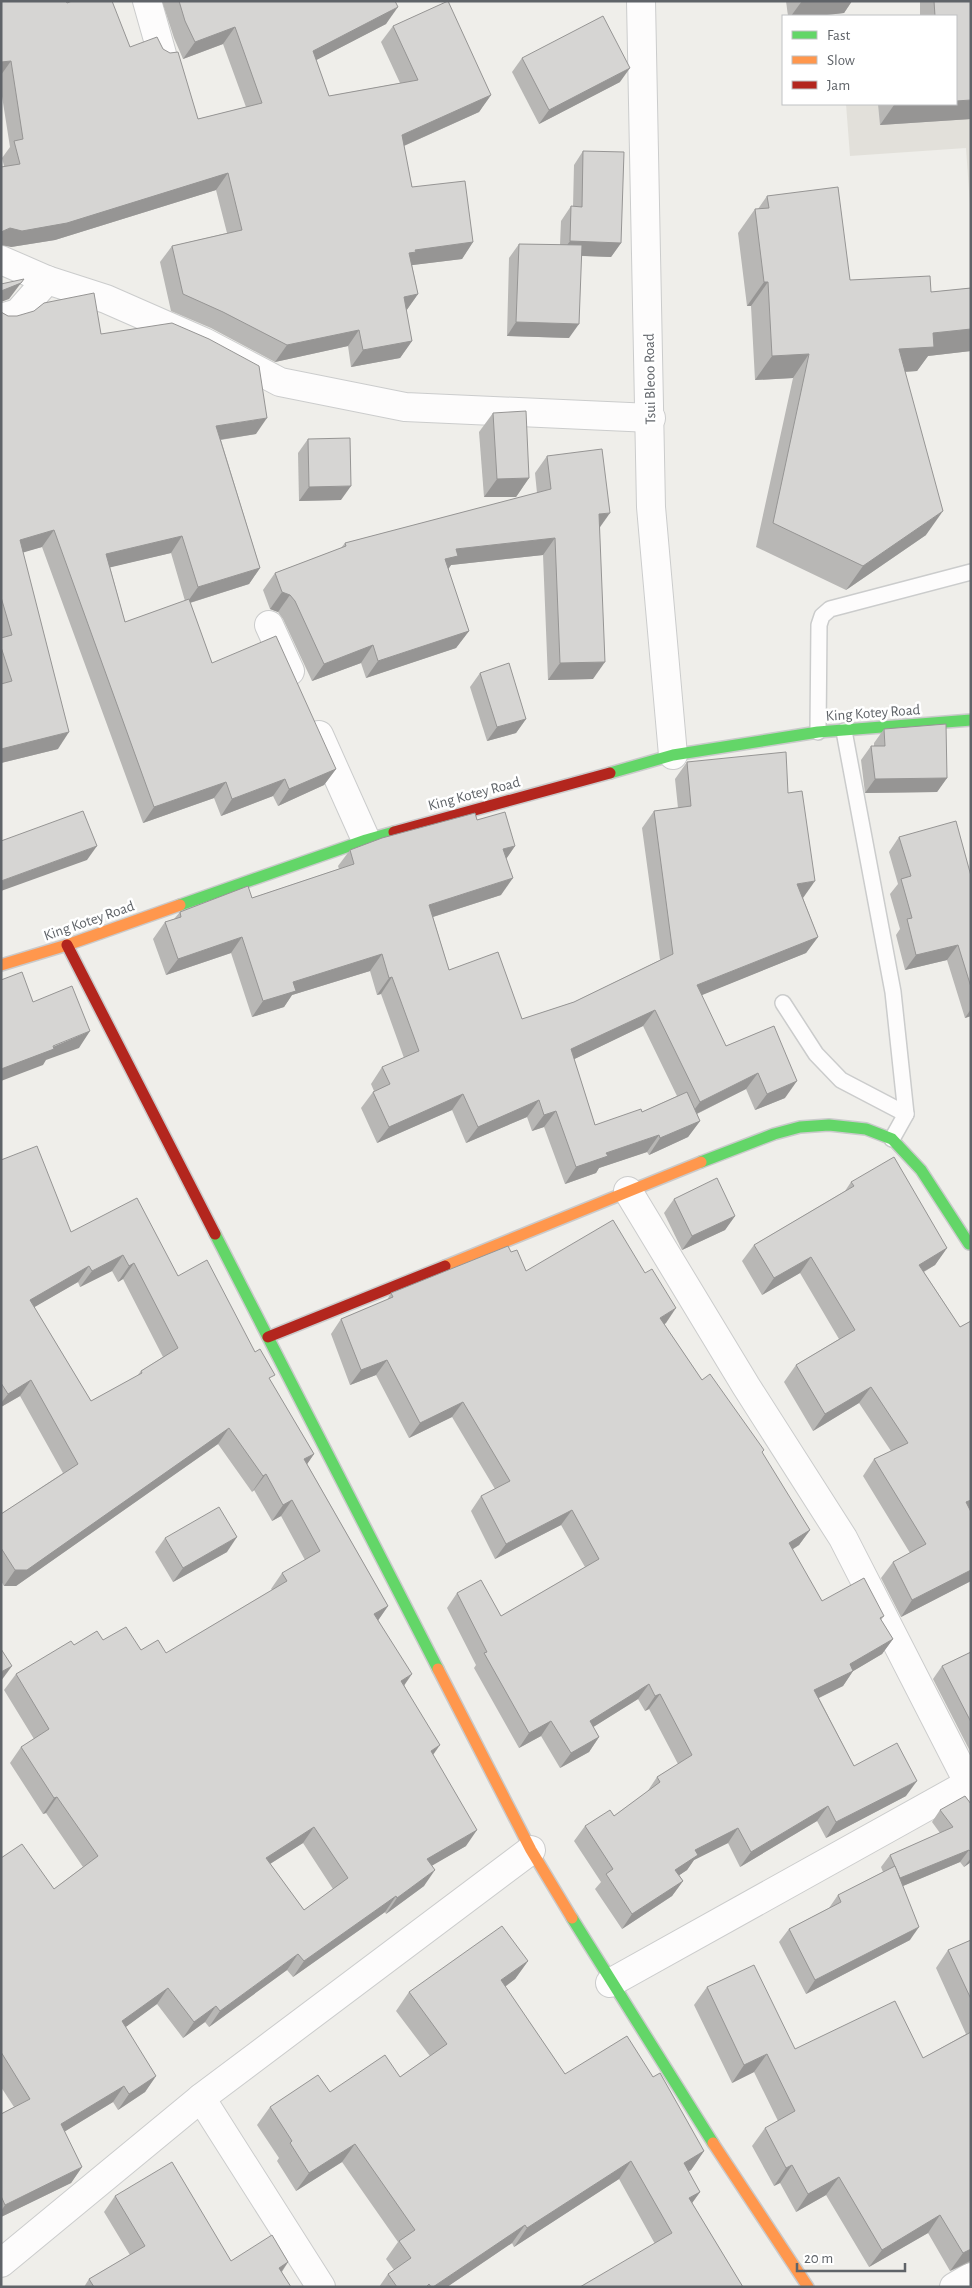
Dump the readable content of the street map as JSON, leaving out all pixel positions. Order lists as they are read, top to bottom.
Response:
{
  "streets": {
    "street": ["Tsui Bleoo Road", "King Kotey Road"]
  },
  "crossings": [
    ["Tsui Bleoo Road", "King Kotey Road"]
  ],
  "legend": ["Fast", "Slow", "Jam"],
  "scale_bar": "20 m"
}
